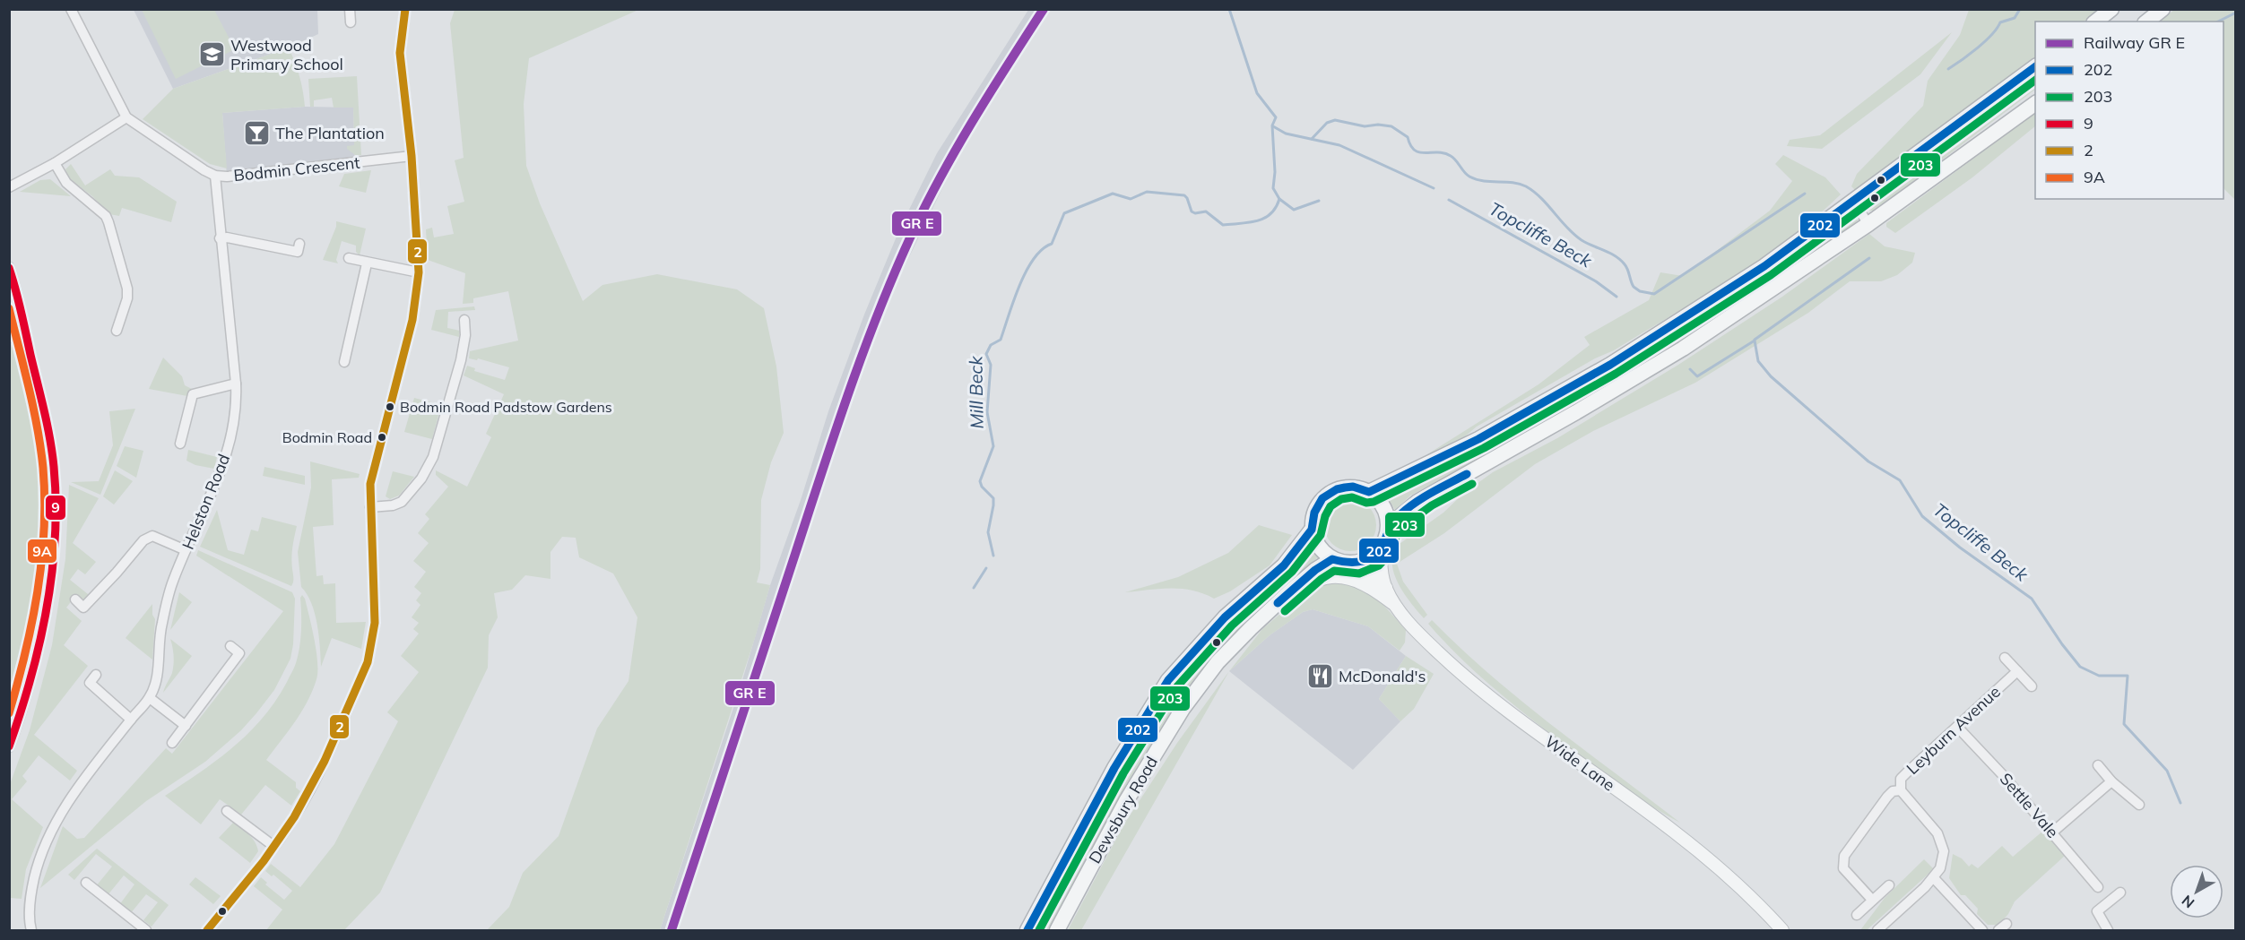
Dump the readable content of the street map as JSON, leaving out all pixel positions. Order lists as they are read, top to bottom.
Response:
{
  "streets": {
    "highway": ["Dewsbury Road"],
    "main road": ["Wide Lane"],
    "street": [
      "Bodmin Crescent",
      "Helston Road",
      "Leyburn Avenue",
      "Settle Vale"
    ]
  },
  "crossings": [
    ["Bodmin Crescent", "Helston Road"],
    ["Leyburn Avenue", "Settle Vale"],
    ["Wide Lane", "Dewsbury Road"]
  ],
  "water": ["Topcliffe Beck", "Mill Beck"],
  "places": {
    "school or university": ["Westwood Primary School"],
    "bar": ["The Plantation"],
    "other": ["Bodmin Road Padstow Gardens", "Bodmin Road"],
    "restaurant": ["McDonald's"]
  },
  "lines": [
    "transit line 2",
    "transit line 202",
    "transit line 203",
    "transit line 9",
    "transit line 9A"
  ],
  "legend": [
    "Railway GR E",
    "202",
    "203",
    "9",
    "2",
    "9A"
  ],
  "north": "bottom left"
}
